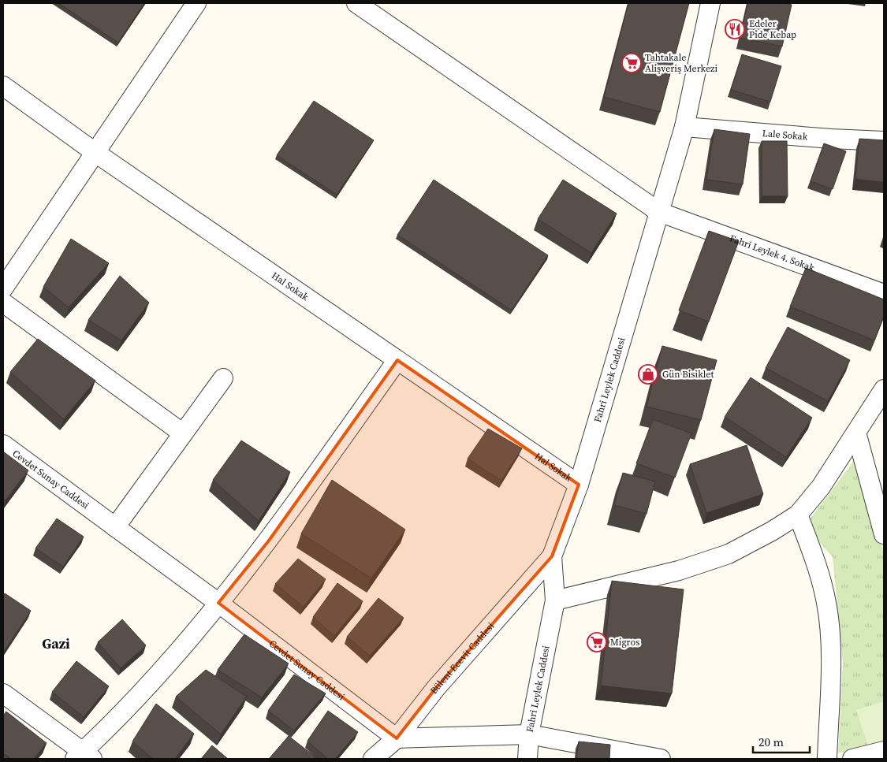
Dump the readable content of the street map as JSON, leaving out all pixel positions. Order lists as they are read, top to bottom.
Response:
{
  "streets": {
    "street": [
      "Lale Sokak",
      "Fahri Leylek 4. Sokak",
      "Hal Sokak",
      "Fahri Leylek Caddesi",
      "Cevdet Sunay Caddesi",
      "Bülent Ecevit Caddesi"
    ]
  },
  "crossings": [
    ["Lale Sokak", "Fahri Leylek Caddesi"],
    ["Fahri Leylek 4. Sokak", "Fahri Leylek Caddesi"],
    ["Hal Sokak", "Fahri Leylek Caddesi"],
    ["Fahri Leylek Caddesi", "Bülent Ecevit Caddesi"],
    ["Cevdet Sunay Caddesi", "Bülent Ecevit Caddesi"]
  ],
  "districts": ["Gazi"],
  "places": {
    "restaurant": ["Edeler Pide Kebap"],
    "supermarket": ["Tahtakale Alişveriş Merkezi", "Migros"],
    "shop": ["Gün Bisiklet"]
  },
  "scale_bar": "20 m"
}
